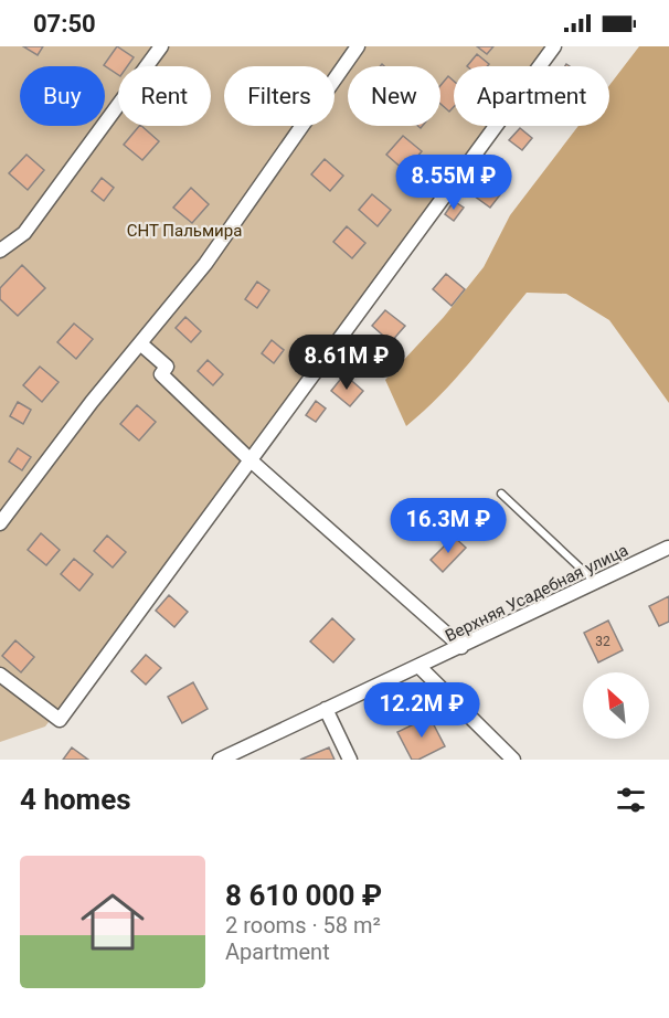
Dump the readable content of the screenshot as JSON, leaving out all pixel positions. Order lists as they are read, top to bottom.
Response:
{
  "streets": {
    "street": ["Верхняя Усадебная улица"]
  },
  "parks": ["СНТ Пальмира"],
  "house_numbers": ["32"],
  "north": "top left",
  "page": {
    "status": "07:50",
    "chip": [
      "Buy",
      "Rent",
      "Filters",
      "New",
      "Apartment"
    ],
    "price": [
      "8.55M ₽",
      "8.61M ₽",
      "16.3M ₽",
      "12.2M ₽"
    ],
    "heading": "4 homes",
    "list": [
      {
        "name": "8 610 000 ₽",
        "note": "2 rooms · 58 m² · Apartment"
      }
    ]
  }
}
